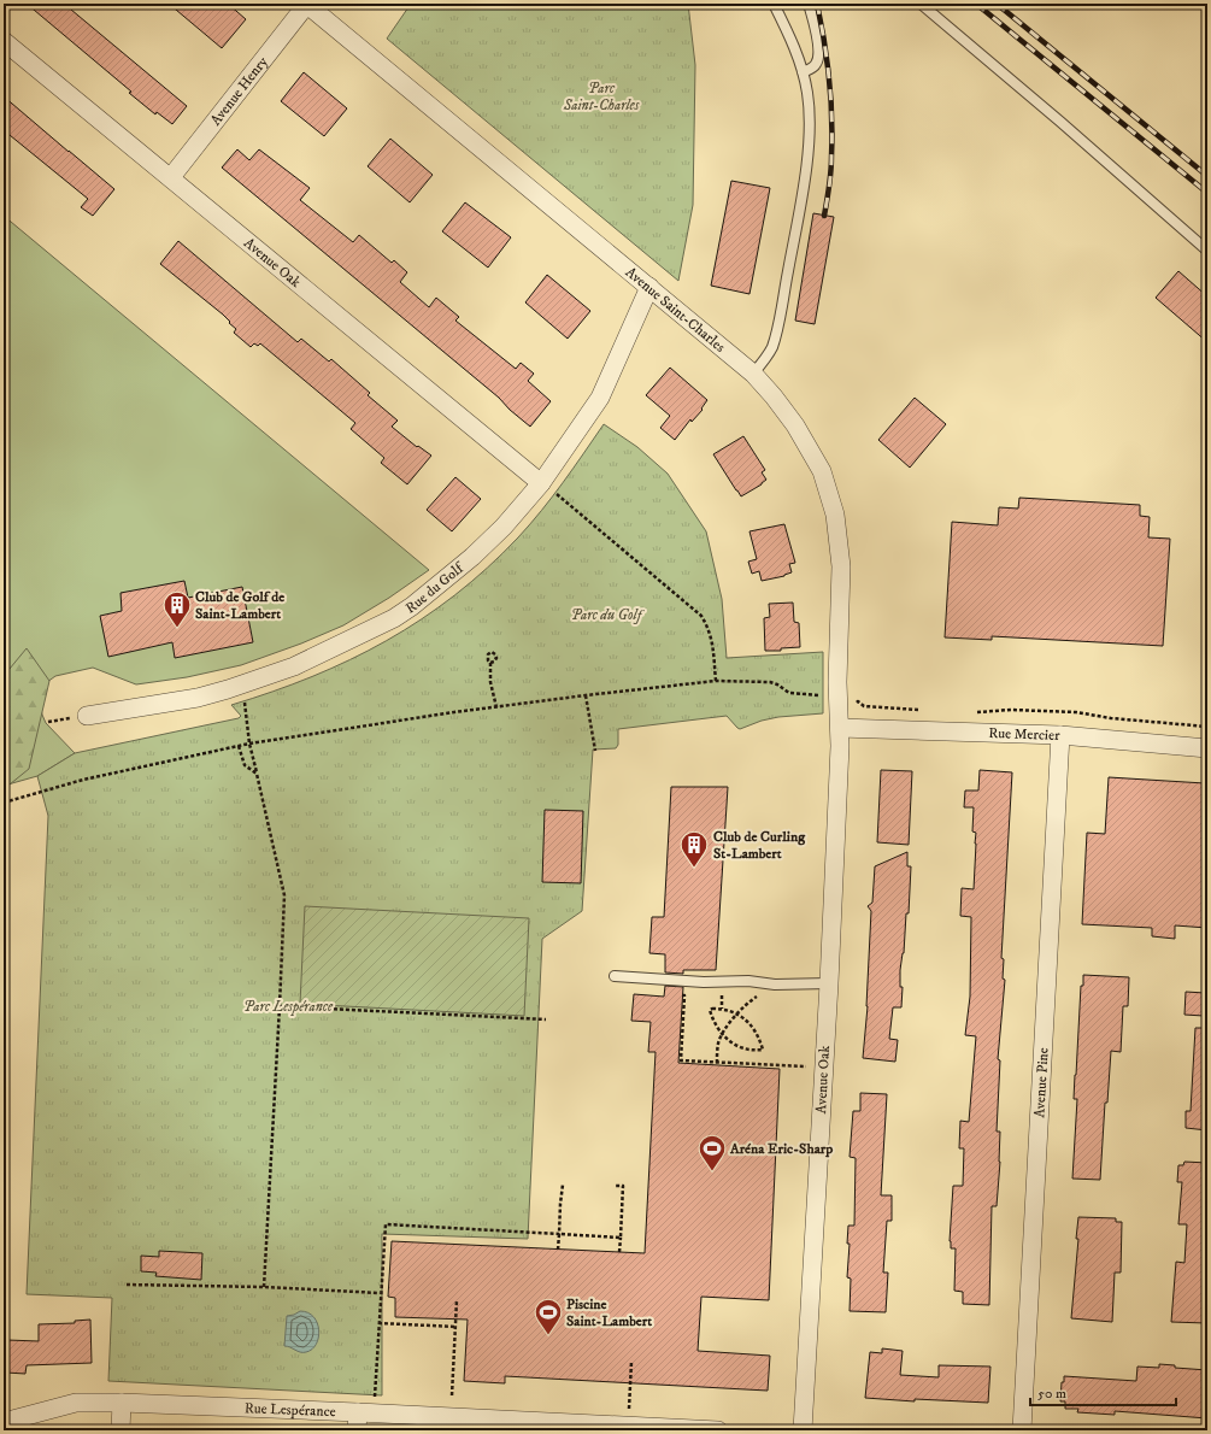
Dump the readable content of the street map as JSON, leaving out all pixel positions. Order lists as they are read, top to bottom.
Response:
{
  "streets": {
    "street": [
      "Avenue Henry",
      "Avenue Oak",
      "Avenue Saint-Charles",
      "Rue du Golf",
      "Rue Mercier",
      "Avenue Pine",
      "Rue Lespérance"
    ]
  },
  "crossings": [
    ["Avenue Henry", "Avenue Oak"],
    ["Avenue Henry", "Avenue Saint-Charles"],
    ["Avenue Oak", "Avenue Saint-Charles"],
    ["Avenue Oak", "Rue du Golf"],
    ["Avenue Oak", "Rue Mercier"],
    ["Avenue Saint-Charles", "Rue du Golf"],
    ["Avenue Saint-Charles", "Rue Mercier"],
    ["Rue Mercier", "Avenue Pine"]
  ],
  "parks": ["Parc Saint-Charles", "Parc du Golf", "Parc Lespérance"],
  "places": {
    "building": ["Club de Golf de Saint-Lambert", "Club de Curling St-Lambert"],
    "sports": ["Aréna Eric-Sharp", "Piscine Saint-Lambert"]
  },
  "scale_bar": "50 m"
}
